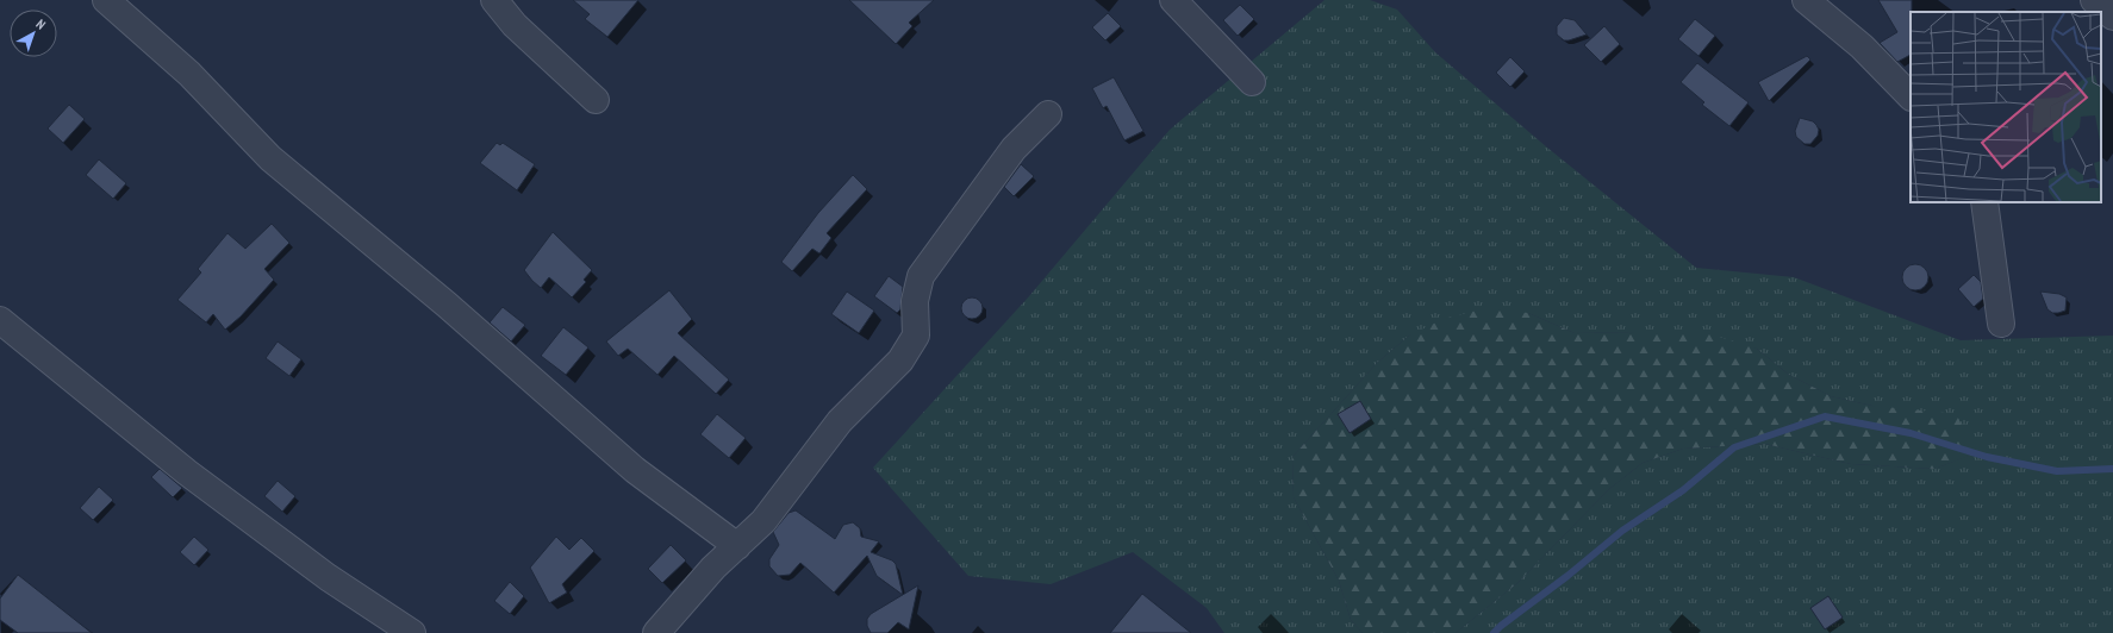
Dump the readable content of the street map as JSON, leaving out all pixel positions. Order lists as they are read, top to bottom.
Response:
{
  "north": "top right"
}
